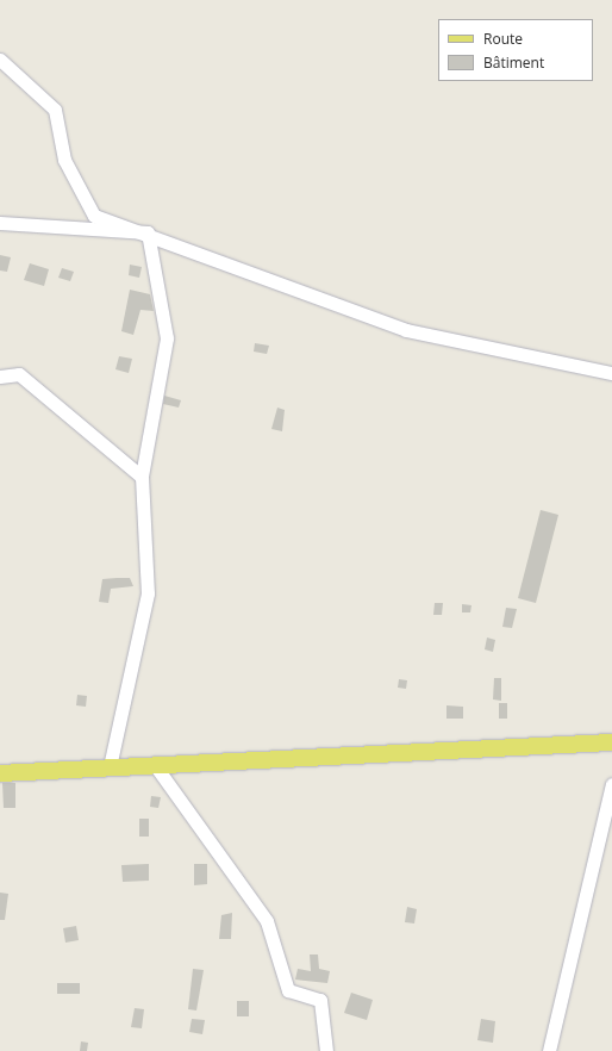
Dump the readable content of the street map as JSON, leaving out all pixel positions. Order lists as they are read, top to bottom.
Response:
{
  "legend": ["Route", "Bâtiment"]
}
